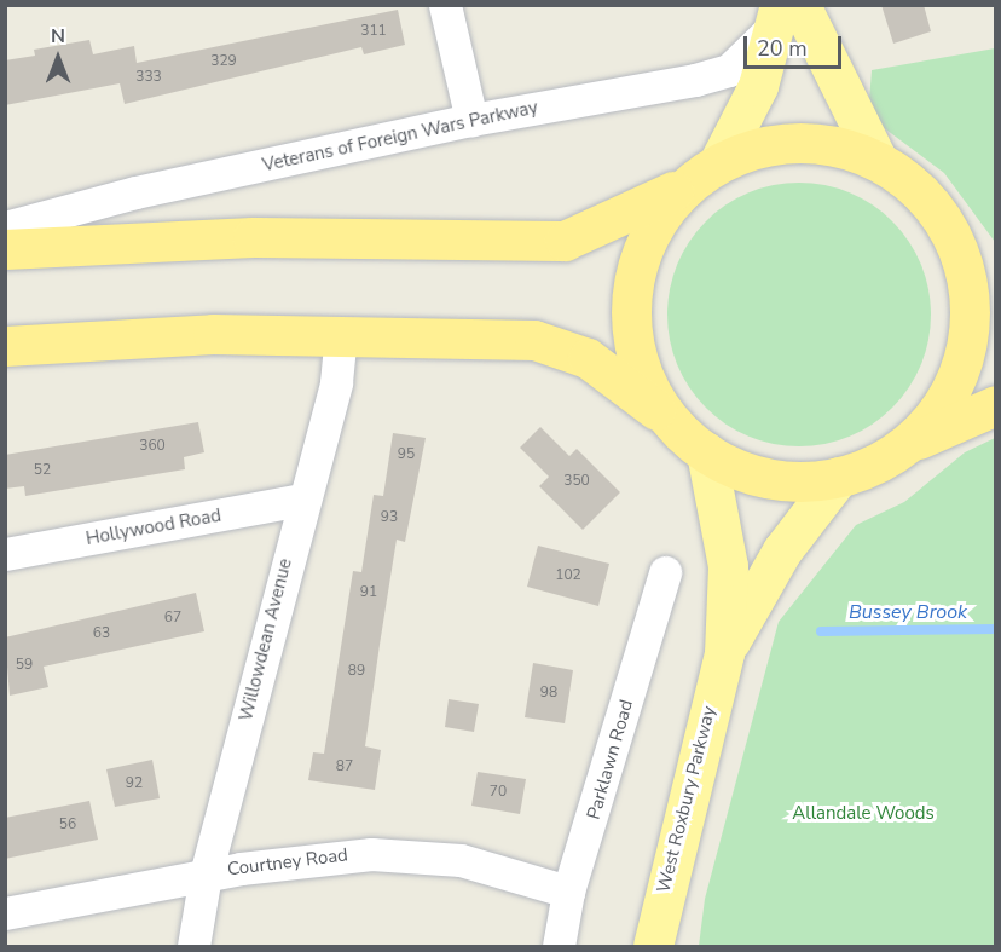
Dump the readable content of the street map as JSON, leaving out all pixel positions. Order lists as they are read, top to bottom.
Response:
{
  "streets": {
    "main road": ["West Roxbury Parkway"],
    "street": [
      "Veterans of Foreign Wars Parkway",
      "Hollywood Road",
      "Willowdean Avenue",
      "Parklawn Road",
      "Courtney Road"
    ]
  },
  "crossings": [
    ["Hollywood Road", "Willowdean Avenue"],
    ["Willowdean Avenue", "Courtney Road"],
    ["Parklawn Road", "Courtney Road"]
  ],
  "water": ["Bussey Brook"],
  "parks": ["Allandale Woods"],
  "house_numbers": [
    "311",
    "329",
    "333",
    "360",
    "95",
    "52",
    "350",
    "93",
    "102",
    "91",
    "67",
    "63",
    "59",
    "89",
    "98",
    "87",
    "92",
    "70",
    "56"
  ],
  "scale_bar": "20 m",
  "north": "top"
}
